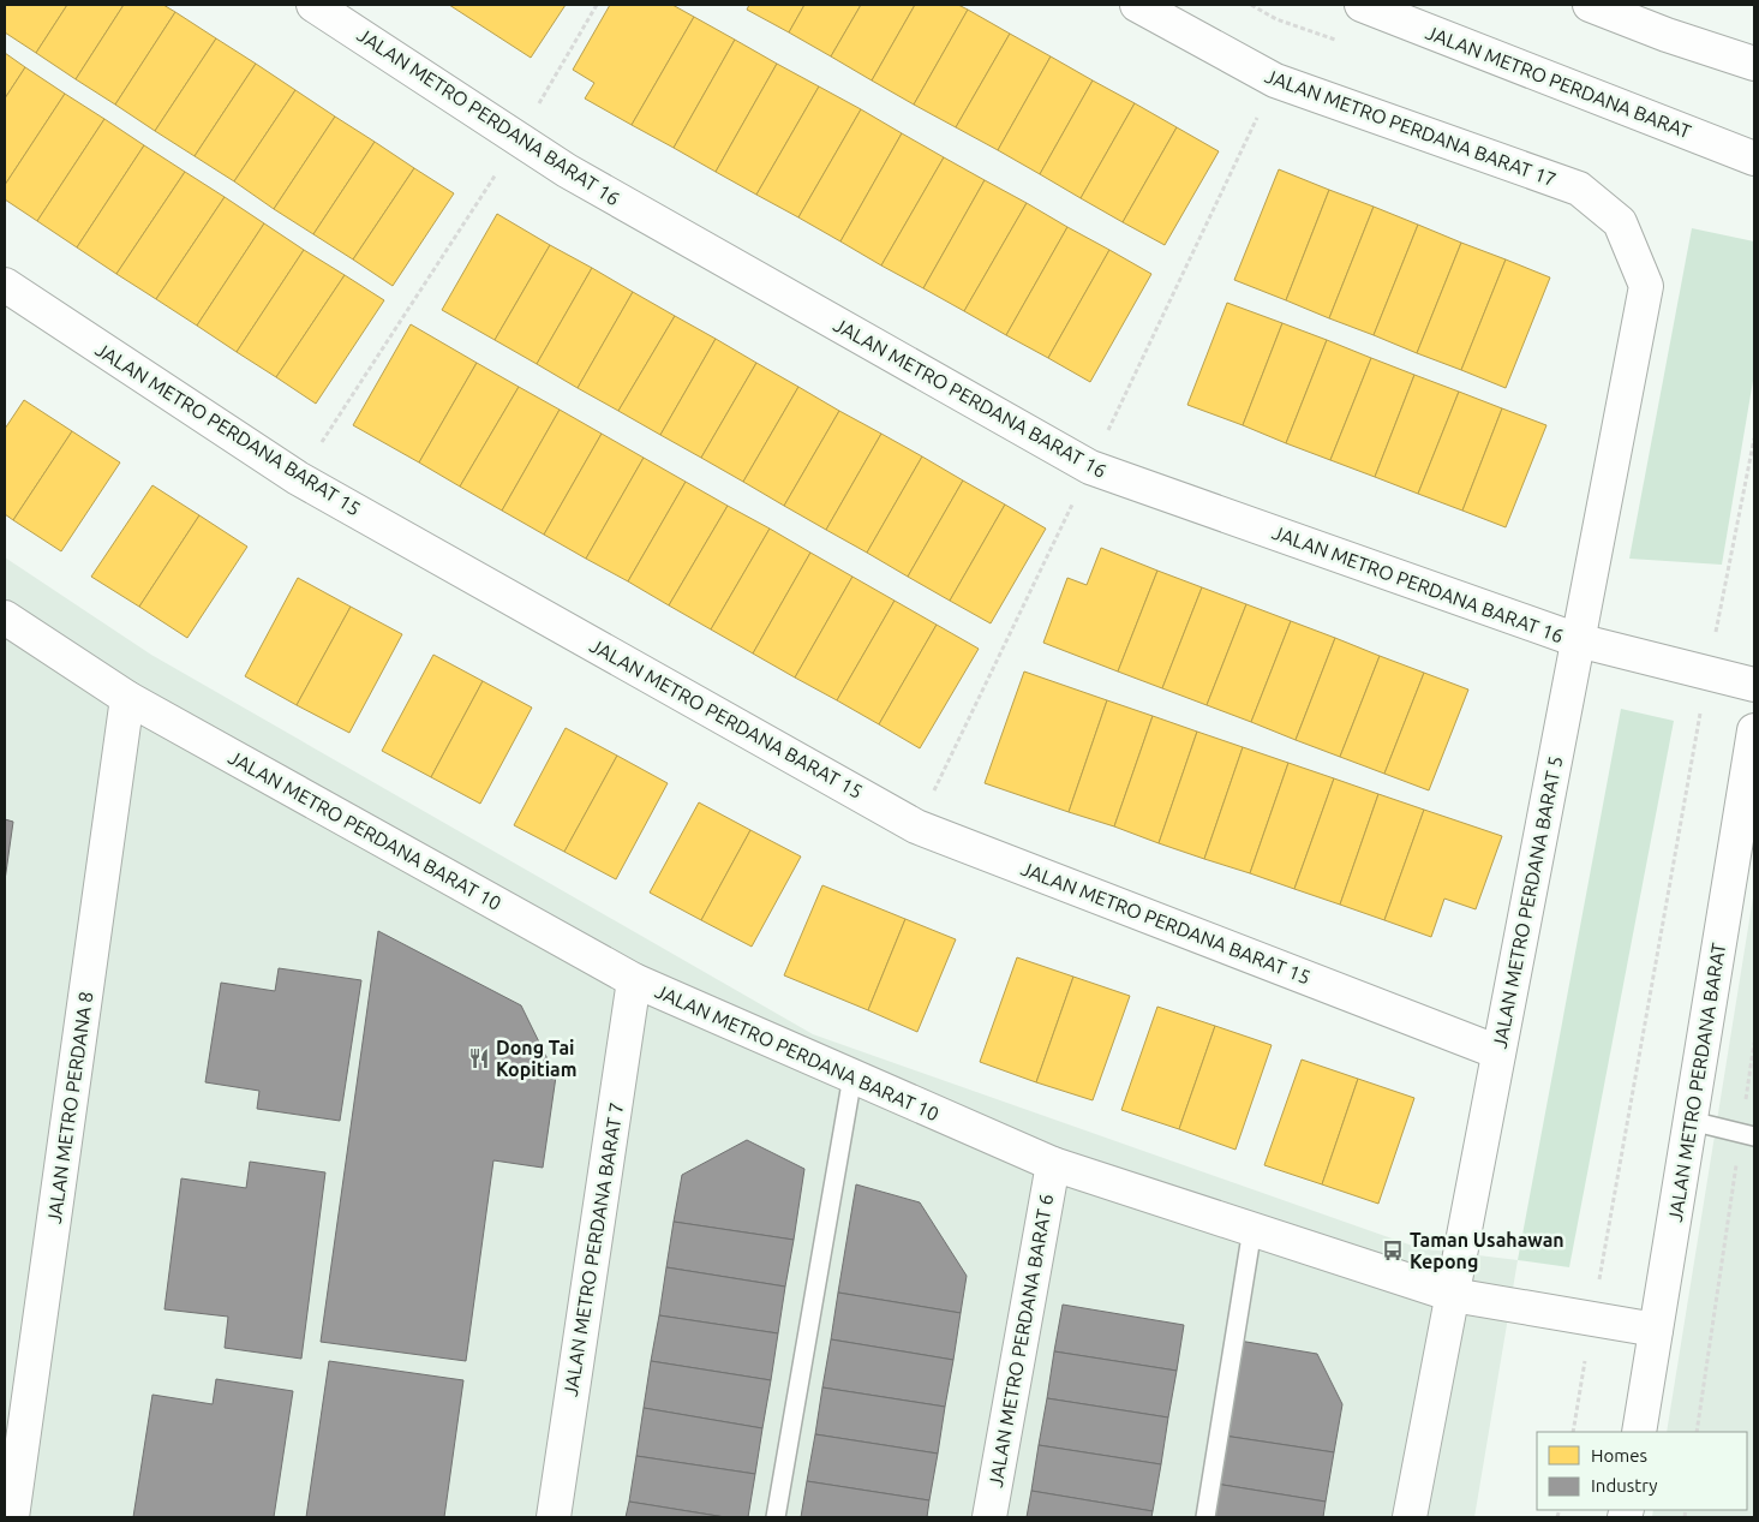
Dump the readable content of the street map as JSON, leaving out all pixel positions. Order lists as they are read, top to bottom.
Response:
{
  "streets": {
    "street": [
      "JALAN METRO PERDANA BARAT",
      "JALAN METRO PERDANA BARAT 16",
      "JALAN METRO PERDANA BARAT 17",
      "JALAN METRO PERDANA BARAT 15",
      "JALAN METRO PERDANA BARAT 10",
      "JALAN METRO PERDANA BARAT 5",
      "JALAN METRO PERDANA 8",
      "JALAN METRO PERDANA BARAT 7",
      "JALAN METRO PERDANA BARAT 6"
    ]
  },
  "crossings": [
    ["JALAN METRO PERDANA BARAT", "JALAN METRO PERDANA BARAT 10"],
    ["JALAN METRO PERDANA BARAT 16", "JALAN METRO PERDANA BARAT 5"],
    ["JALAN METRO PERDANA BARAT 17", "JALAN METRO PERDANA BARAT 5"],
    ["JALAN METRO PERDANA BARAT 15", "JALAN METRO PERDANA BARAT 5"],
    ["JALAN METRO PERDANA BARAT 10", "JALAN METRO PERDANA BARAT 5"],
    ["JALAN METRO PERDANA BARAT 10", "JALAN METRO PERDANA 8"],
    ["JALAN METRO PERDANA BARAT 10", "JALAN METRO PERDANA BARAT 7"],
    ["JALAN METRO PERDANA BARAT 10", "JALAN METRO PERDANA BARAT 6"]
  ],
  "places": {
    "restaurant": ["Dong Tai Kopitiam"],
    "bus stop": ["Taman Usahawan Kepong"]
  },
  "legend": ["Homes", "Industry"]
}
